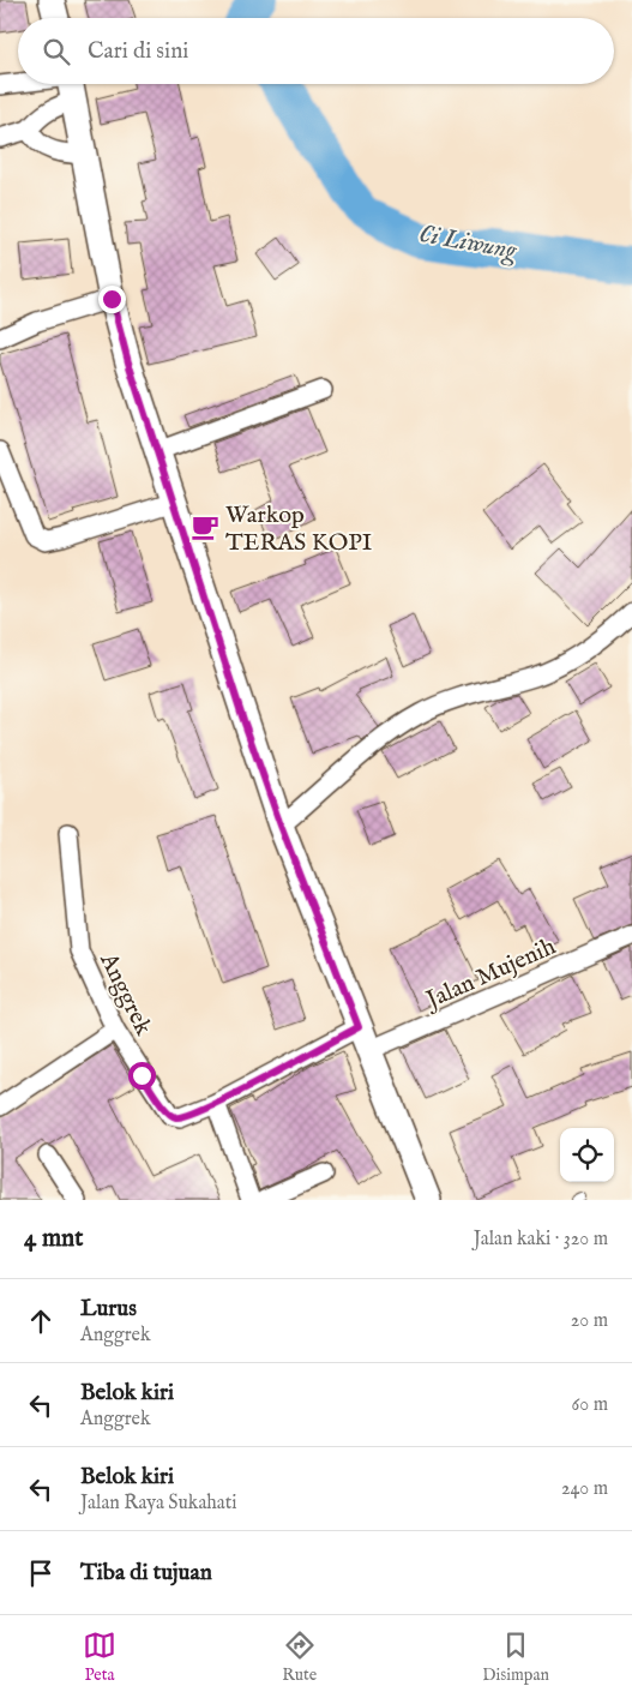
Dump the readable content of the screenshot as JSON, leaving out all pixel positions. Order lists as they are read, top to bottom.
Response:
{
  "streets": {
    "street": ["Jalan Mujenih", "Anggrek"]
  },
  "water": ["Ci Liwung"],
  "places": {
    "cafe": ["Warkop TERAS KOPI"]
  },
  "page": {
    "search": "Cari di sini",
    "heading": ["4 mnt", "Jalan kaki · 320 m"],
    "list": [
      ["Lurus", "Anggrek", "20 m"],
      ["Belok kiri", "Anggrek", "60 m"],
      ["Belok kiri", "Jalan Raya Sukahati", "240 m"],
      "Tiba di tujuan"
    ],
    "nav": ["Peta", "Rute", "Disimpan"]
  }
}
